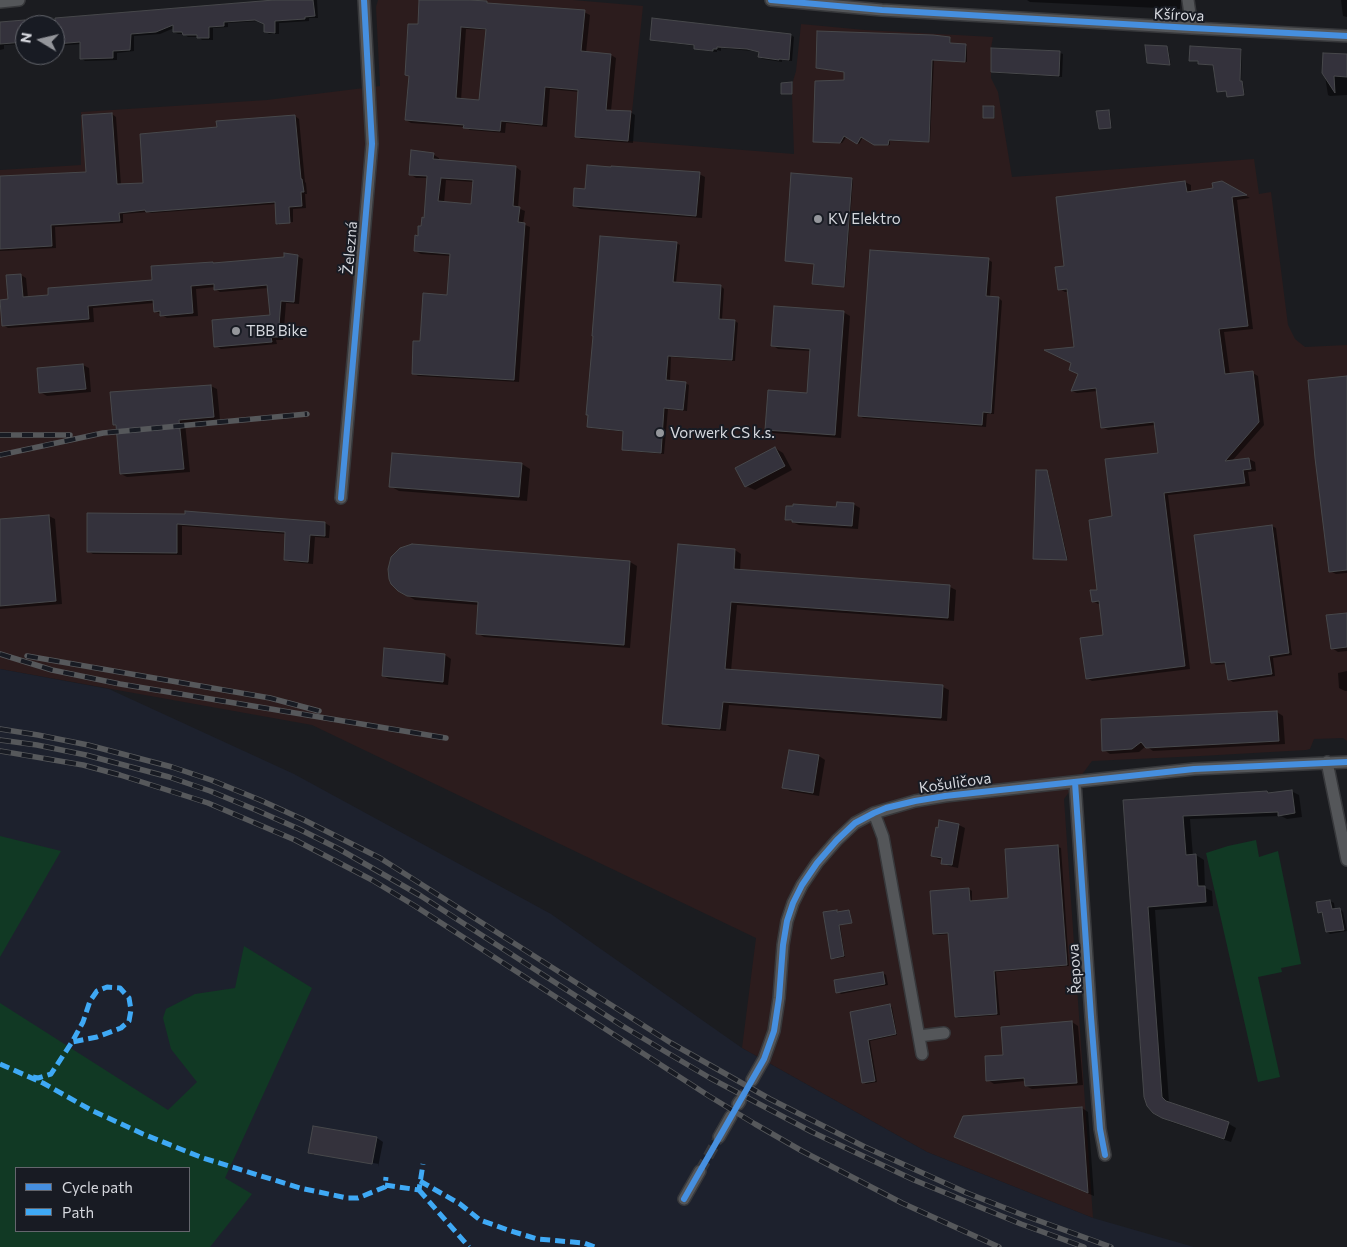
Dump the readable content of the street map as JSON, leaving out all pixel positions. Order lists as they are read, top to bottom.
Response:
{
  "streets": {
    "street": [
      "Kšírova",
      "Železná",
      "Košuličova",
      "Řepova"
    ]
  },
  "crossings": [
    ["Košuličova", "Řepova"]
  ],
  "places": ["KV Elektro", "TBB Bike", "Vorwerk CS k.s."],
  "legend": ["Cycle path", "Path"],
  "north": "left"
}
